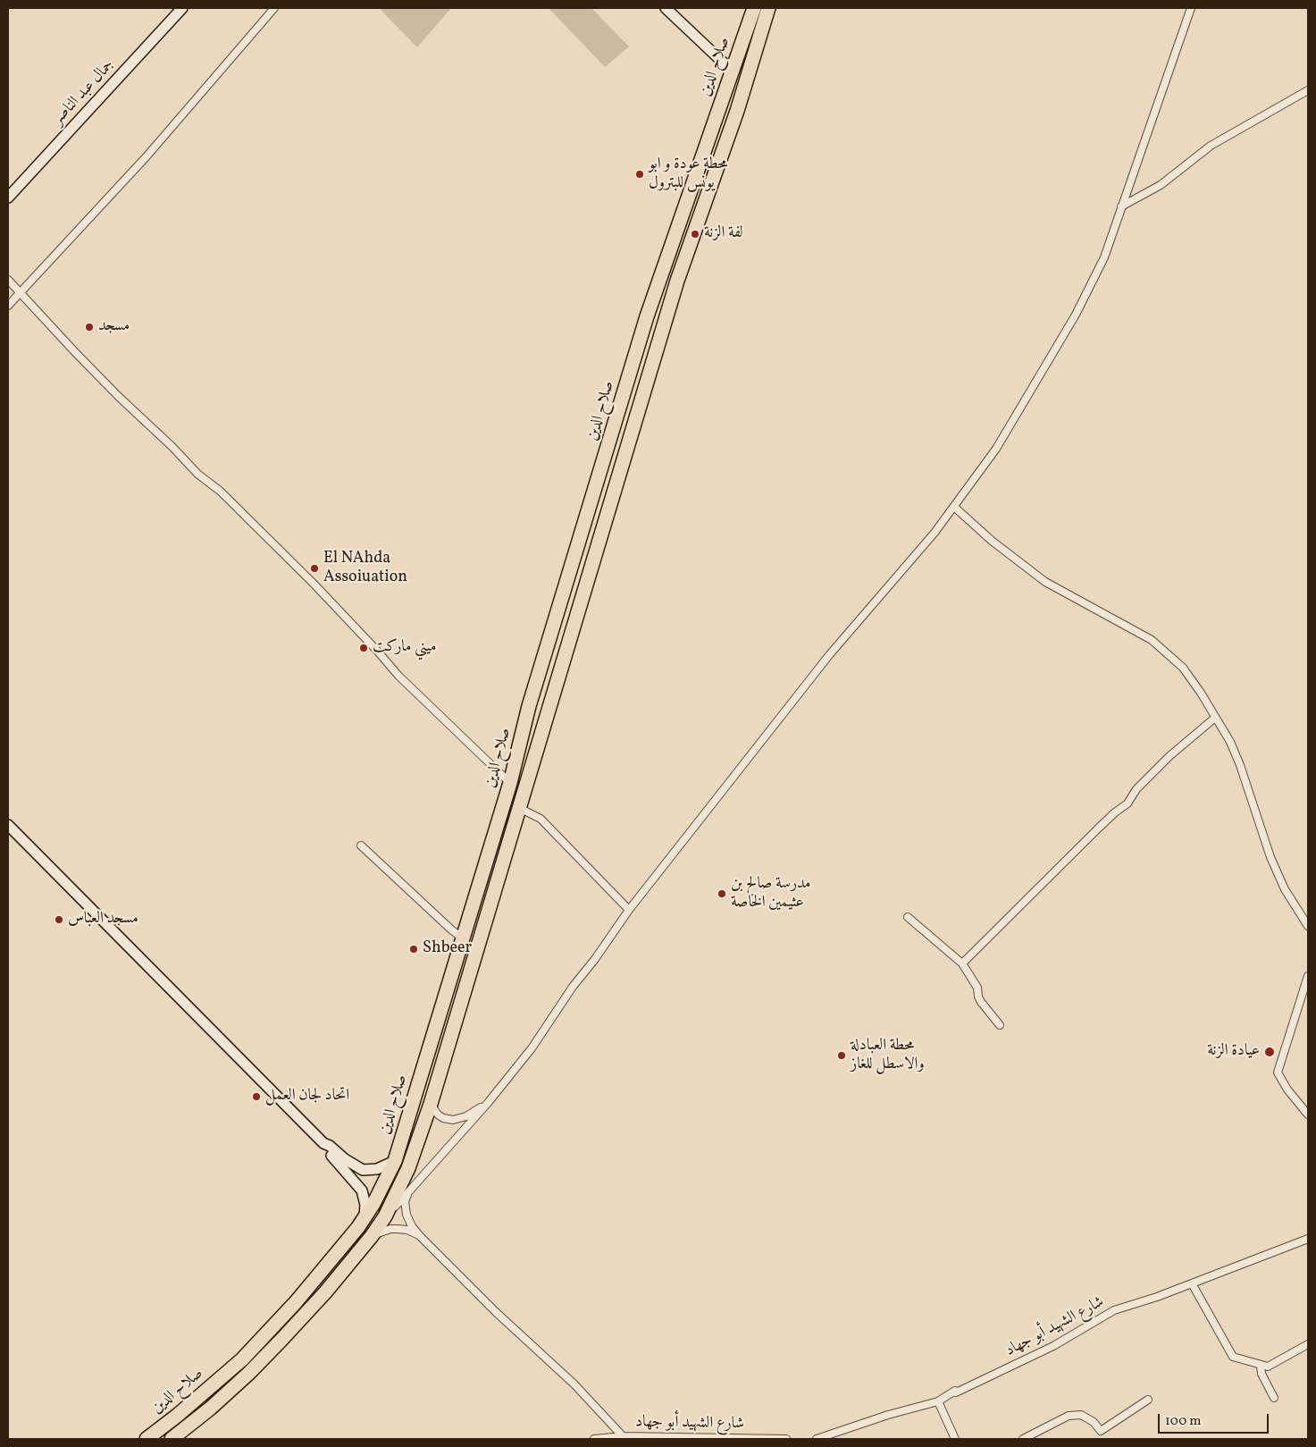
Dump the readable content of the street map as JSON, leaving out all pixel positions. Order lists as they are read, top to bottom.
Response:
{
  "streets": {
    "highway": ["صلاح الدين"],
    "main road": ["جمال عبد الناصر"],
    "street": ["شارع الشهيد أبو جهاد"]
  },
  "places": [
    "محطة عودة و ابو يونس للبترول",
    "لفة الزنة",
    "مسجد",
    "El NAhda Assoiuation",
    "ميني ماركت",
    "مدرسة صالح بن عثيمين الخاصة",
    "مسجد العباس",
    "Shbeer",
    "عيادة الزنة",
    "محطة العبادلة والاسطل للغاز",
    "اتحاد لجان العمل"
  ],
  "scale_bar": "100 m"
}
